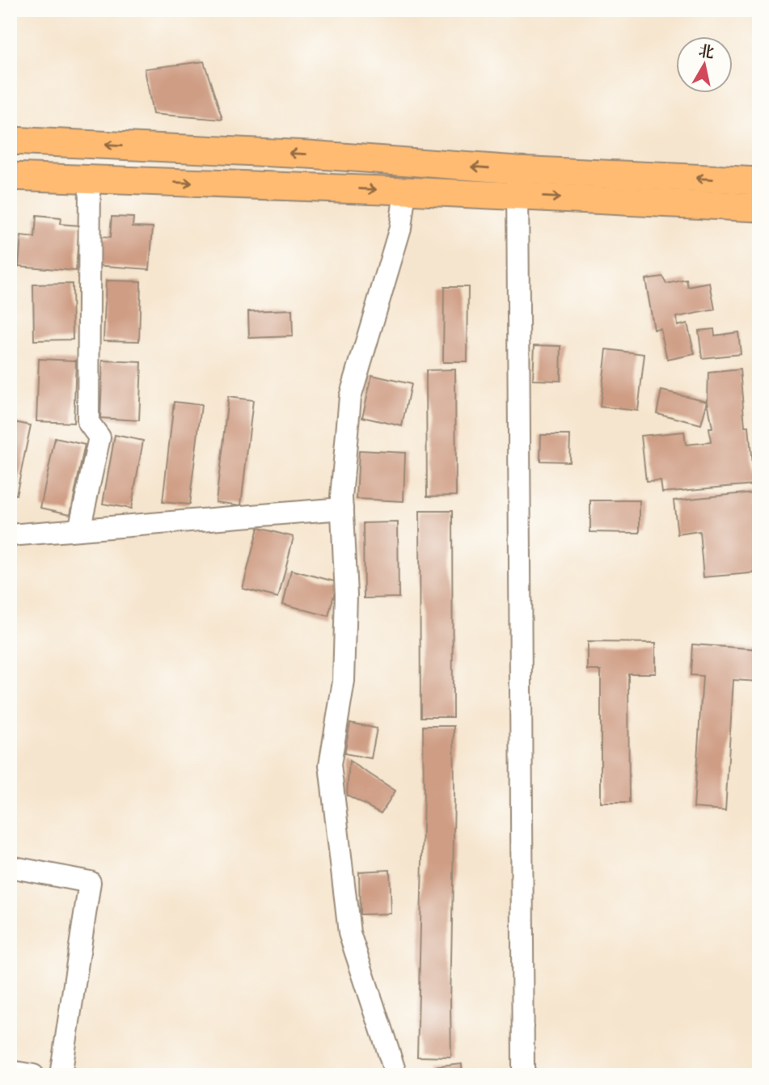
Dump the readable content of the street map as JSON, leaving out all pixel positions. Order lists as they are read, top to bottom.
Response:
{
  "north": "top"
}
